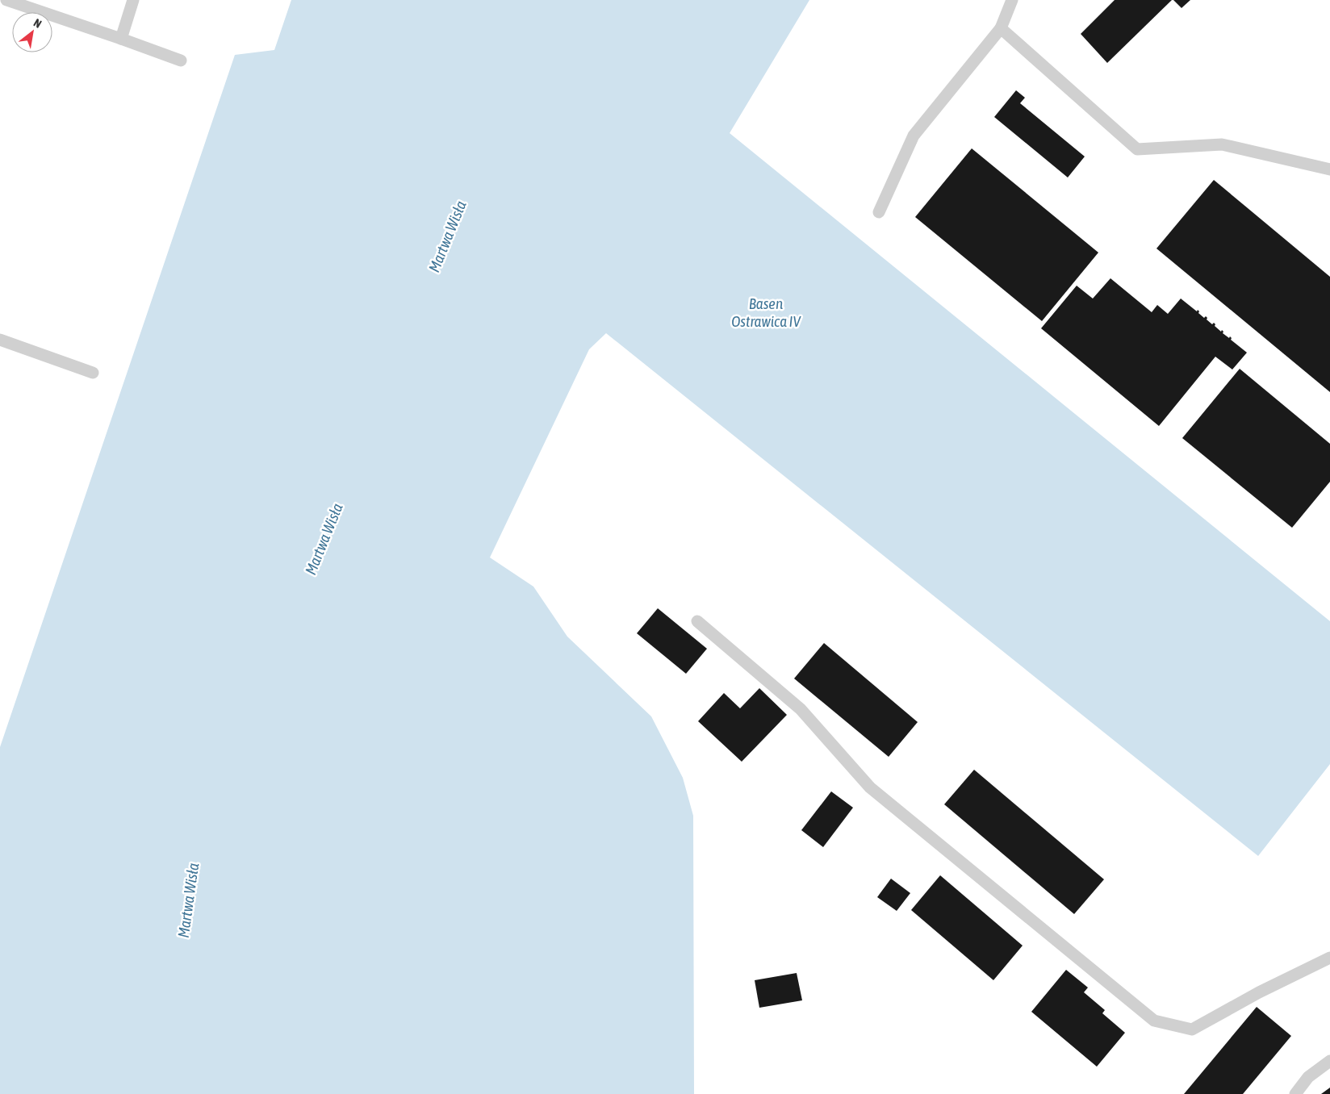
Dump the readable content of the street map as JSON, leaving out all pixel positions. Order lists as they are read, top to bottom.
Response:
{
  "water": ["Martwa Wisła", "Basen Ostrawica IV"],
  "north": "top right"
}
